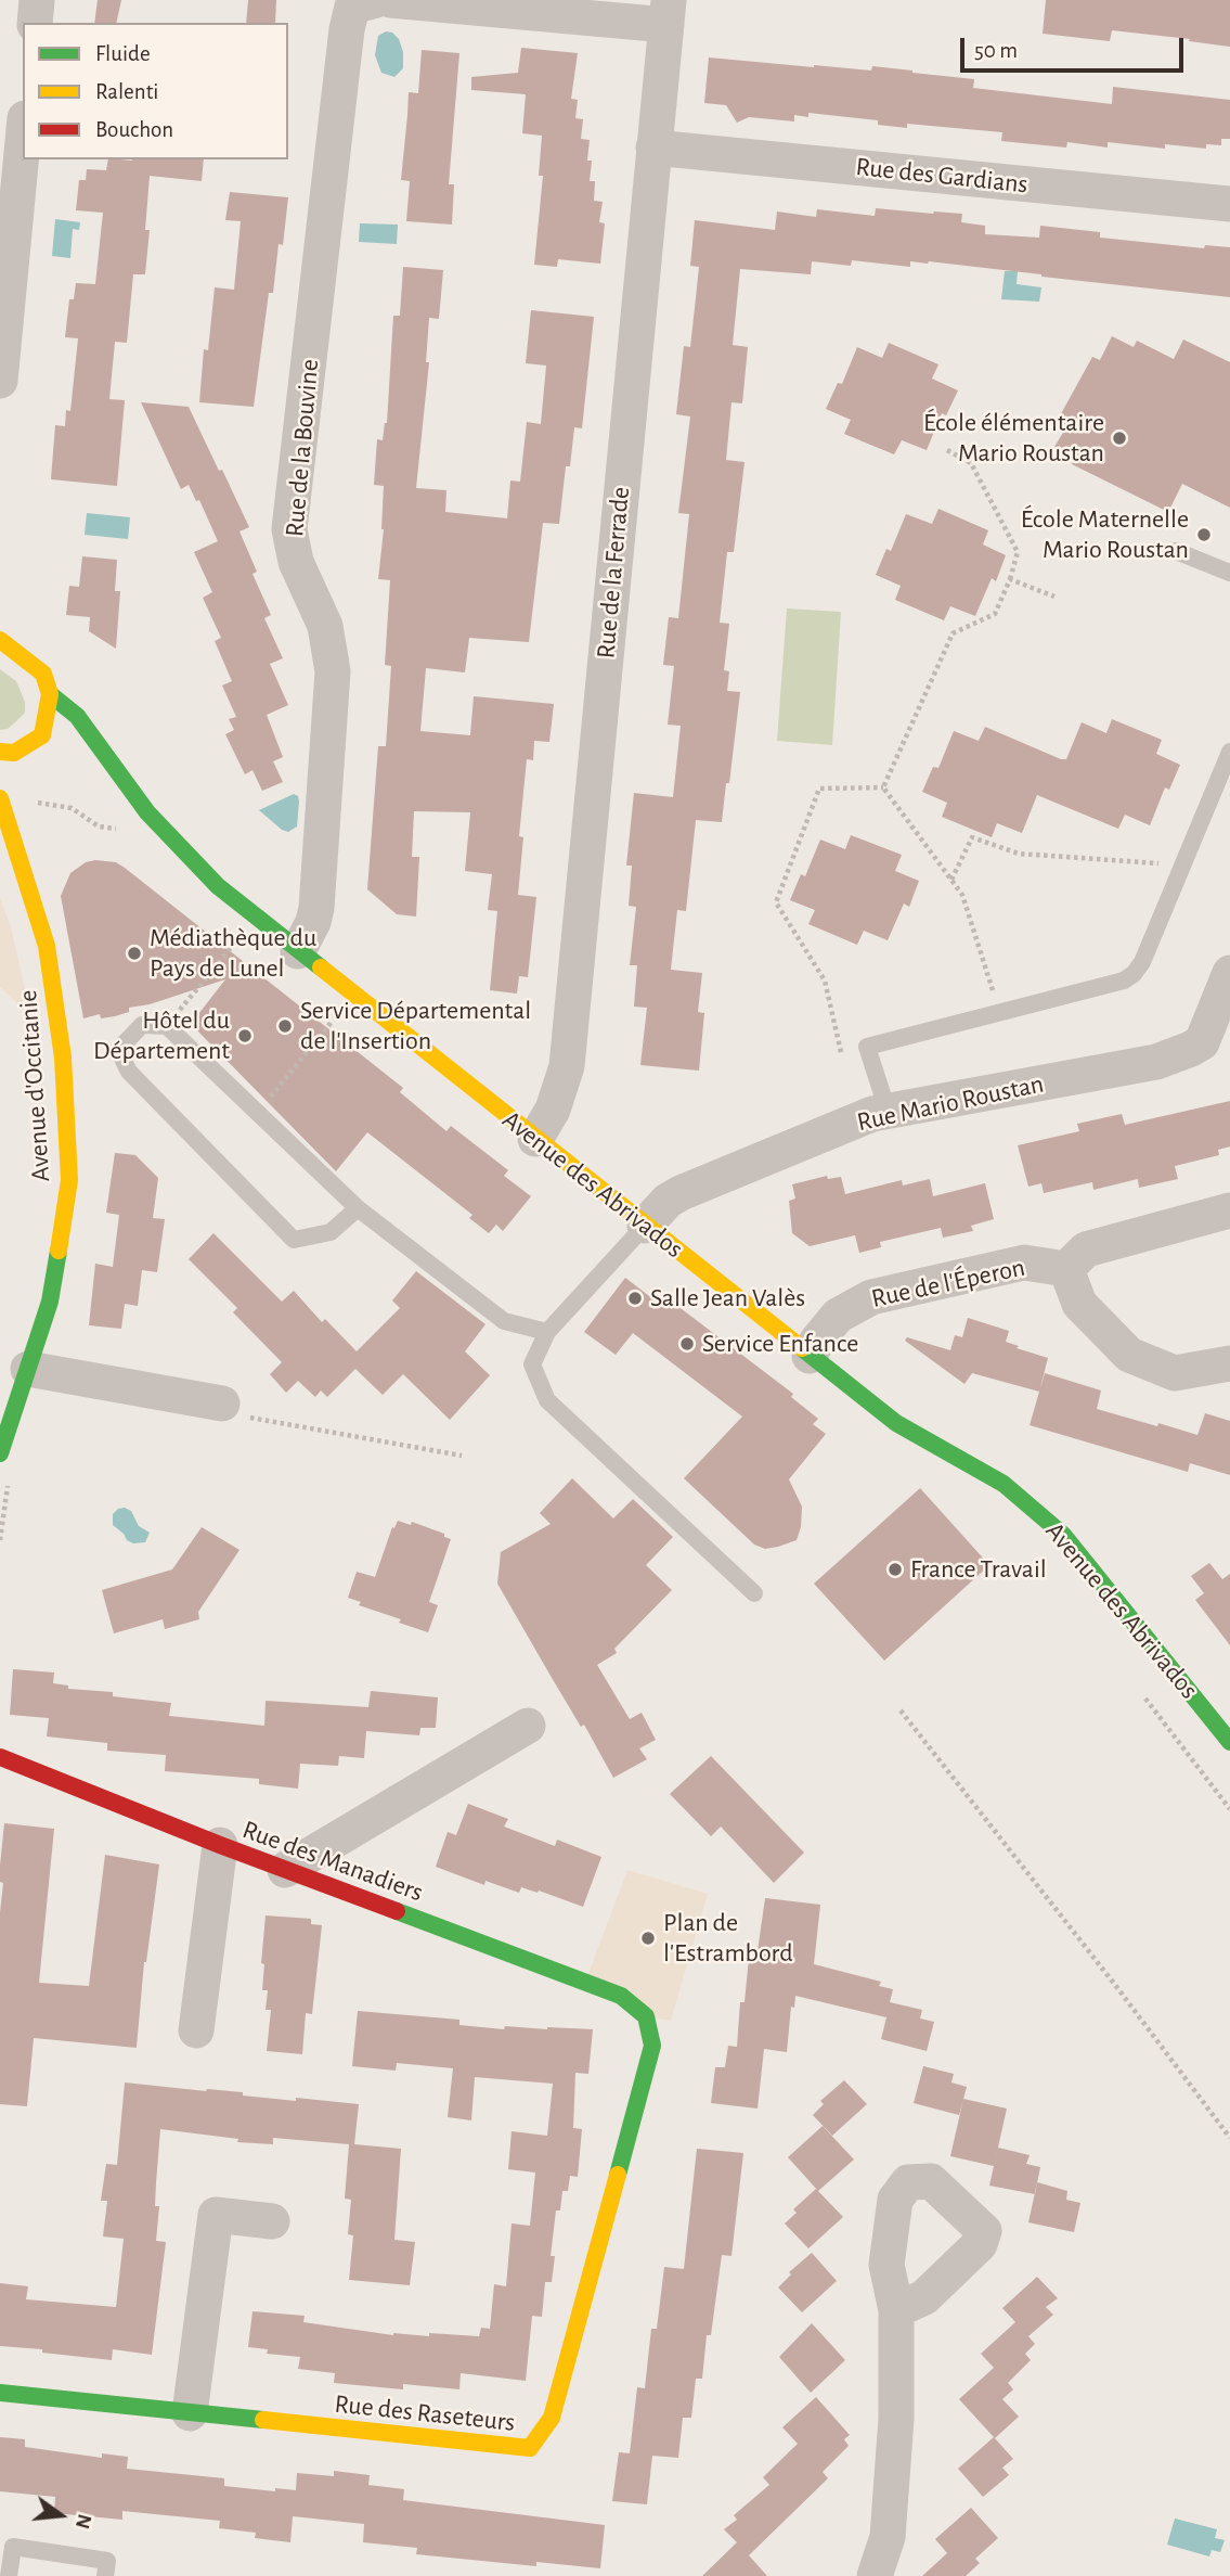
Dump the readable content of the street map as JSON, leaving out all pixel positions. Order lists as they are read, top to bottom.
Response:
{
  "streets": {
    "street": [
      "Rue des Gardians",
      "Rue de la Bouvine",
      "Rue de la Ferrade",
      "Avenue d'Occitanie",
      "Rue Mario Roustan",
      "Avenue des Abrivados",
      "Rue de l'Éperon",
      "Rue des Manadiers",
      "Rue des Raseteurs"
    ]
  },
  "crossings": [
    ["Rue des Gardians", "Rue de la Ferrade"],
    ["Rue de la Bouvine", "Avenue des Abrivados"],
    ["Rue de la Ferrade", "Avenue des Abrivados"],
    ["Rue Mario Roustan", "Avenue des Abrivados"],
    ["Avenue des Abrivados", "Rue de l'Éperon"],
    ["Rue des Manadiers", "Rue des Raseteurs"]
  ],
  "places": [
    "École élémentaire Mario Roustan",
    "École Maternelle Mario Roustan",
    "Médiathèque du Pays de Lunel",
    "Service Départemental de l'Insertion",
    "Hôtel du Département",
    "Salle Jean Valès",
    "Service Enfance",
    "France Travail",
    "Plan de l'Estrambord"
  ],
  "legend": ["Fluide", "Ralenti", "Bouchon"],
  "scale_bar": "50 m",
  "north": "right"
}
